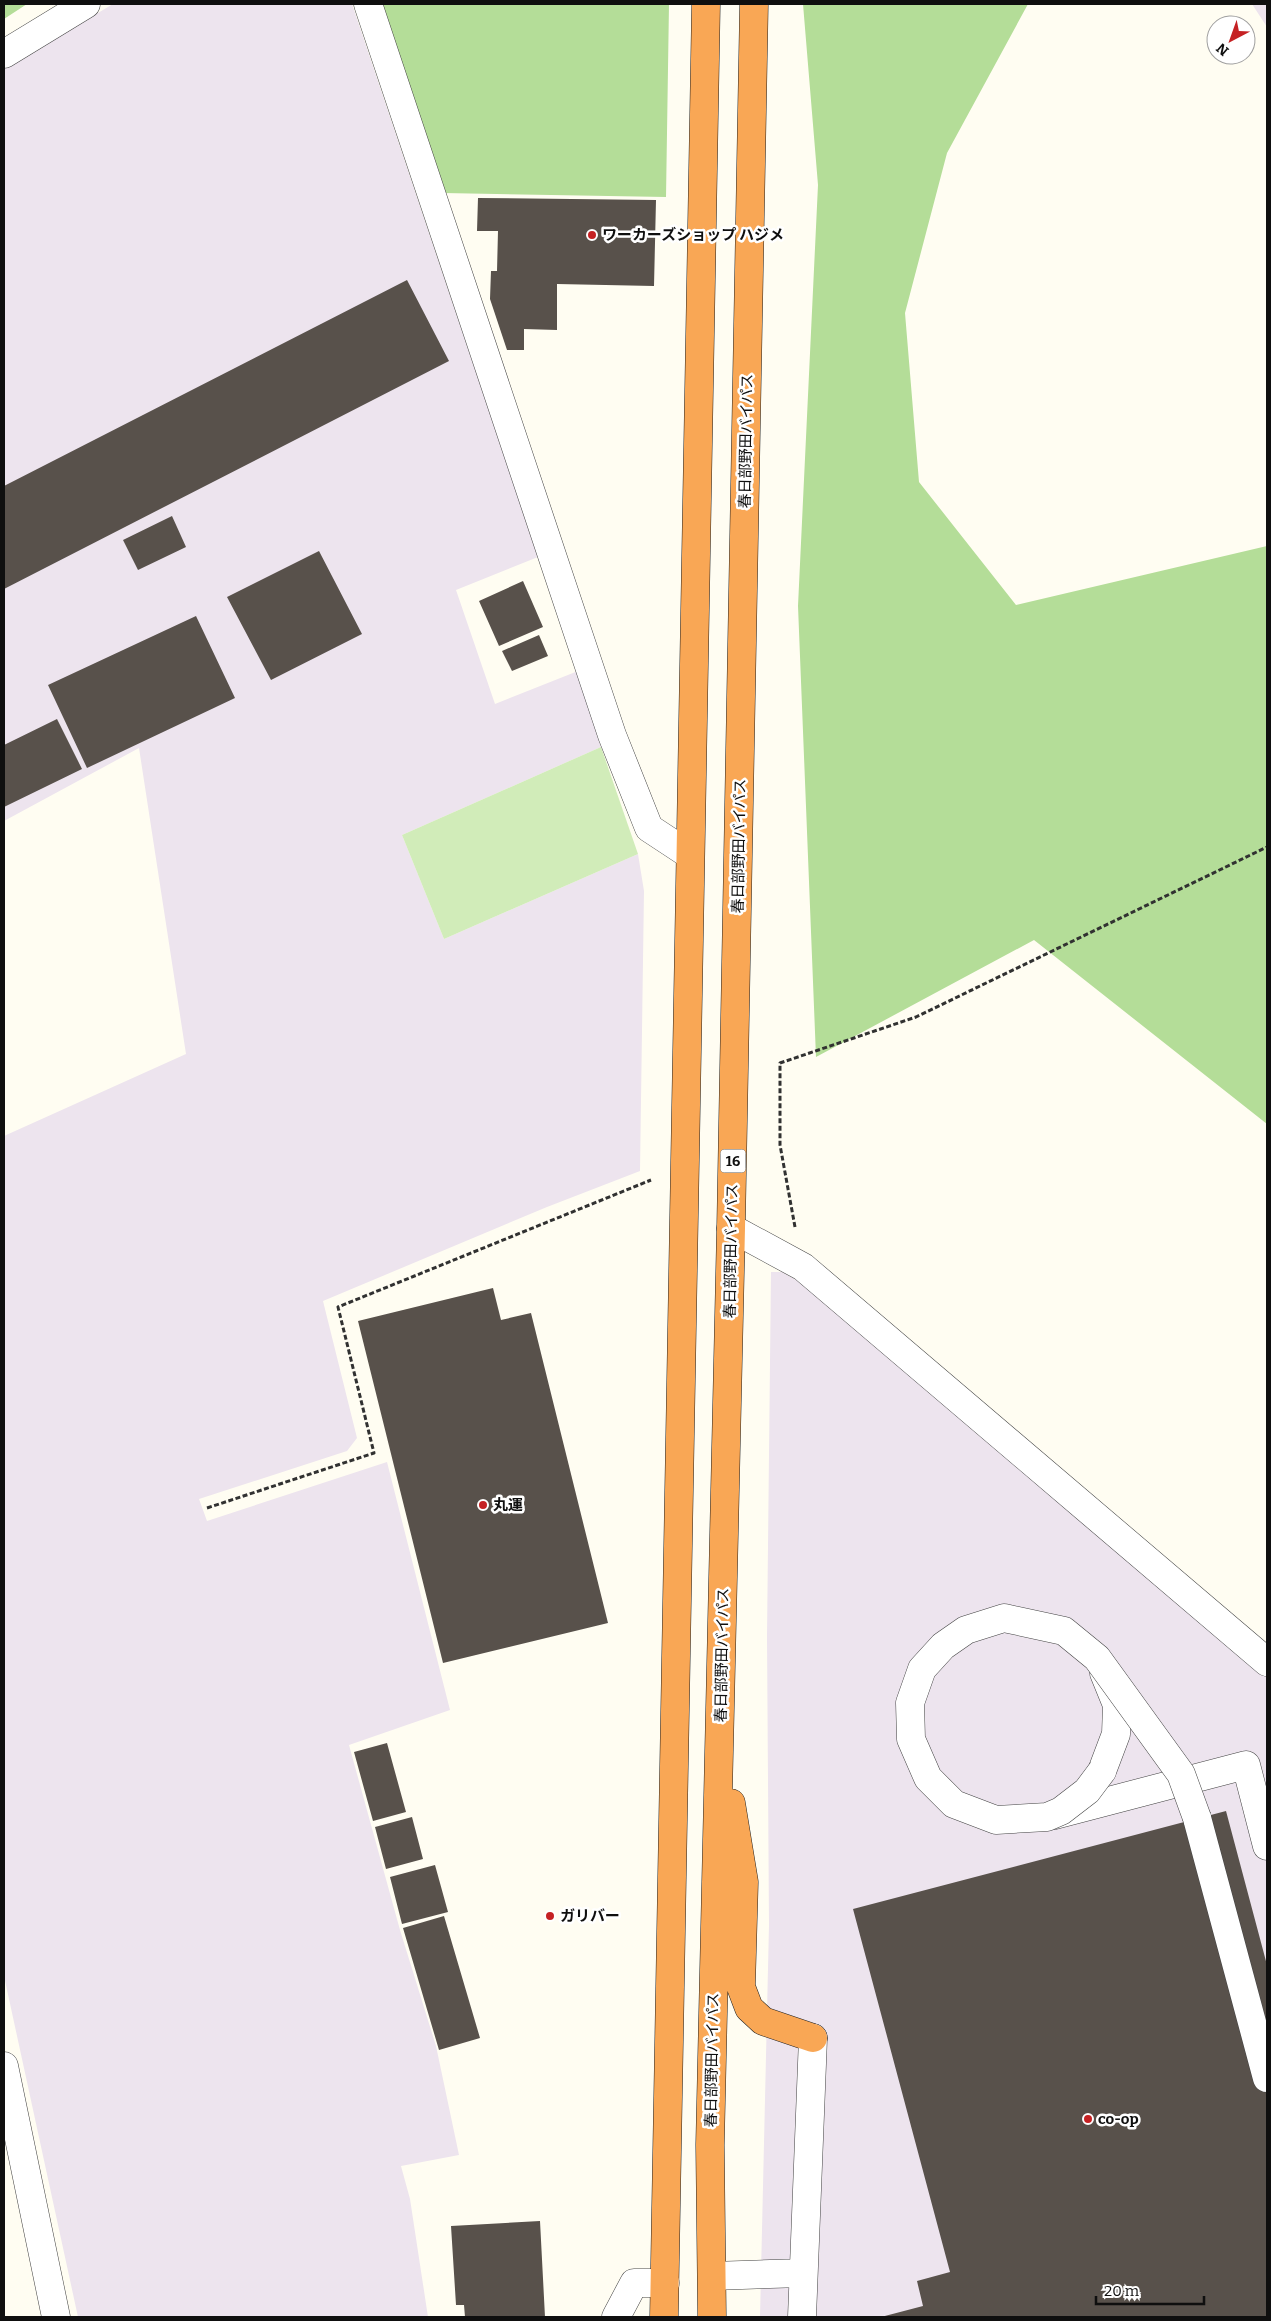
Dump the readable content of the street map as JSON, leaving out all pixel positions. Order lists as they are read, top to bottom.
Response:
{
  "streets": {
    "highway": ["春日部野田バイパス", "16"]
  },
  "places": [
    "ワーカーズショップ ハジメ",
    "丸運",
    "ガリバー",
    "co-op"
  ],
  "scale_bar": "20 m",
  "north": "bottom left"
}
